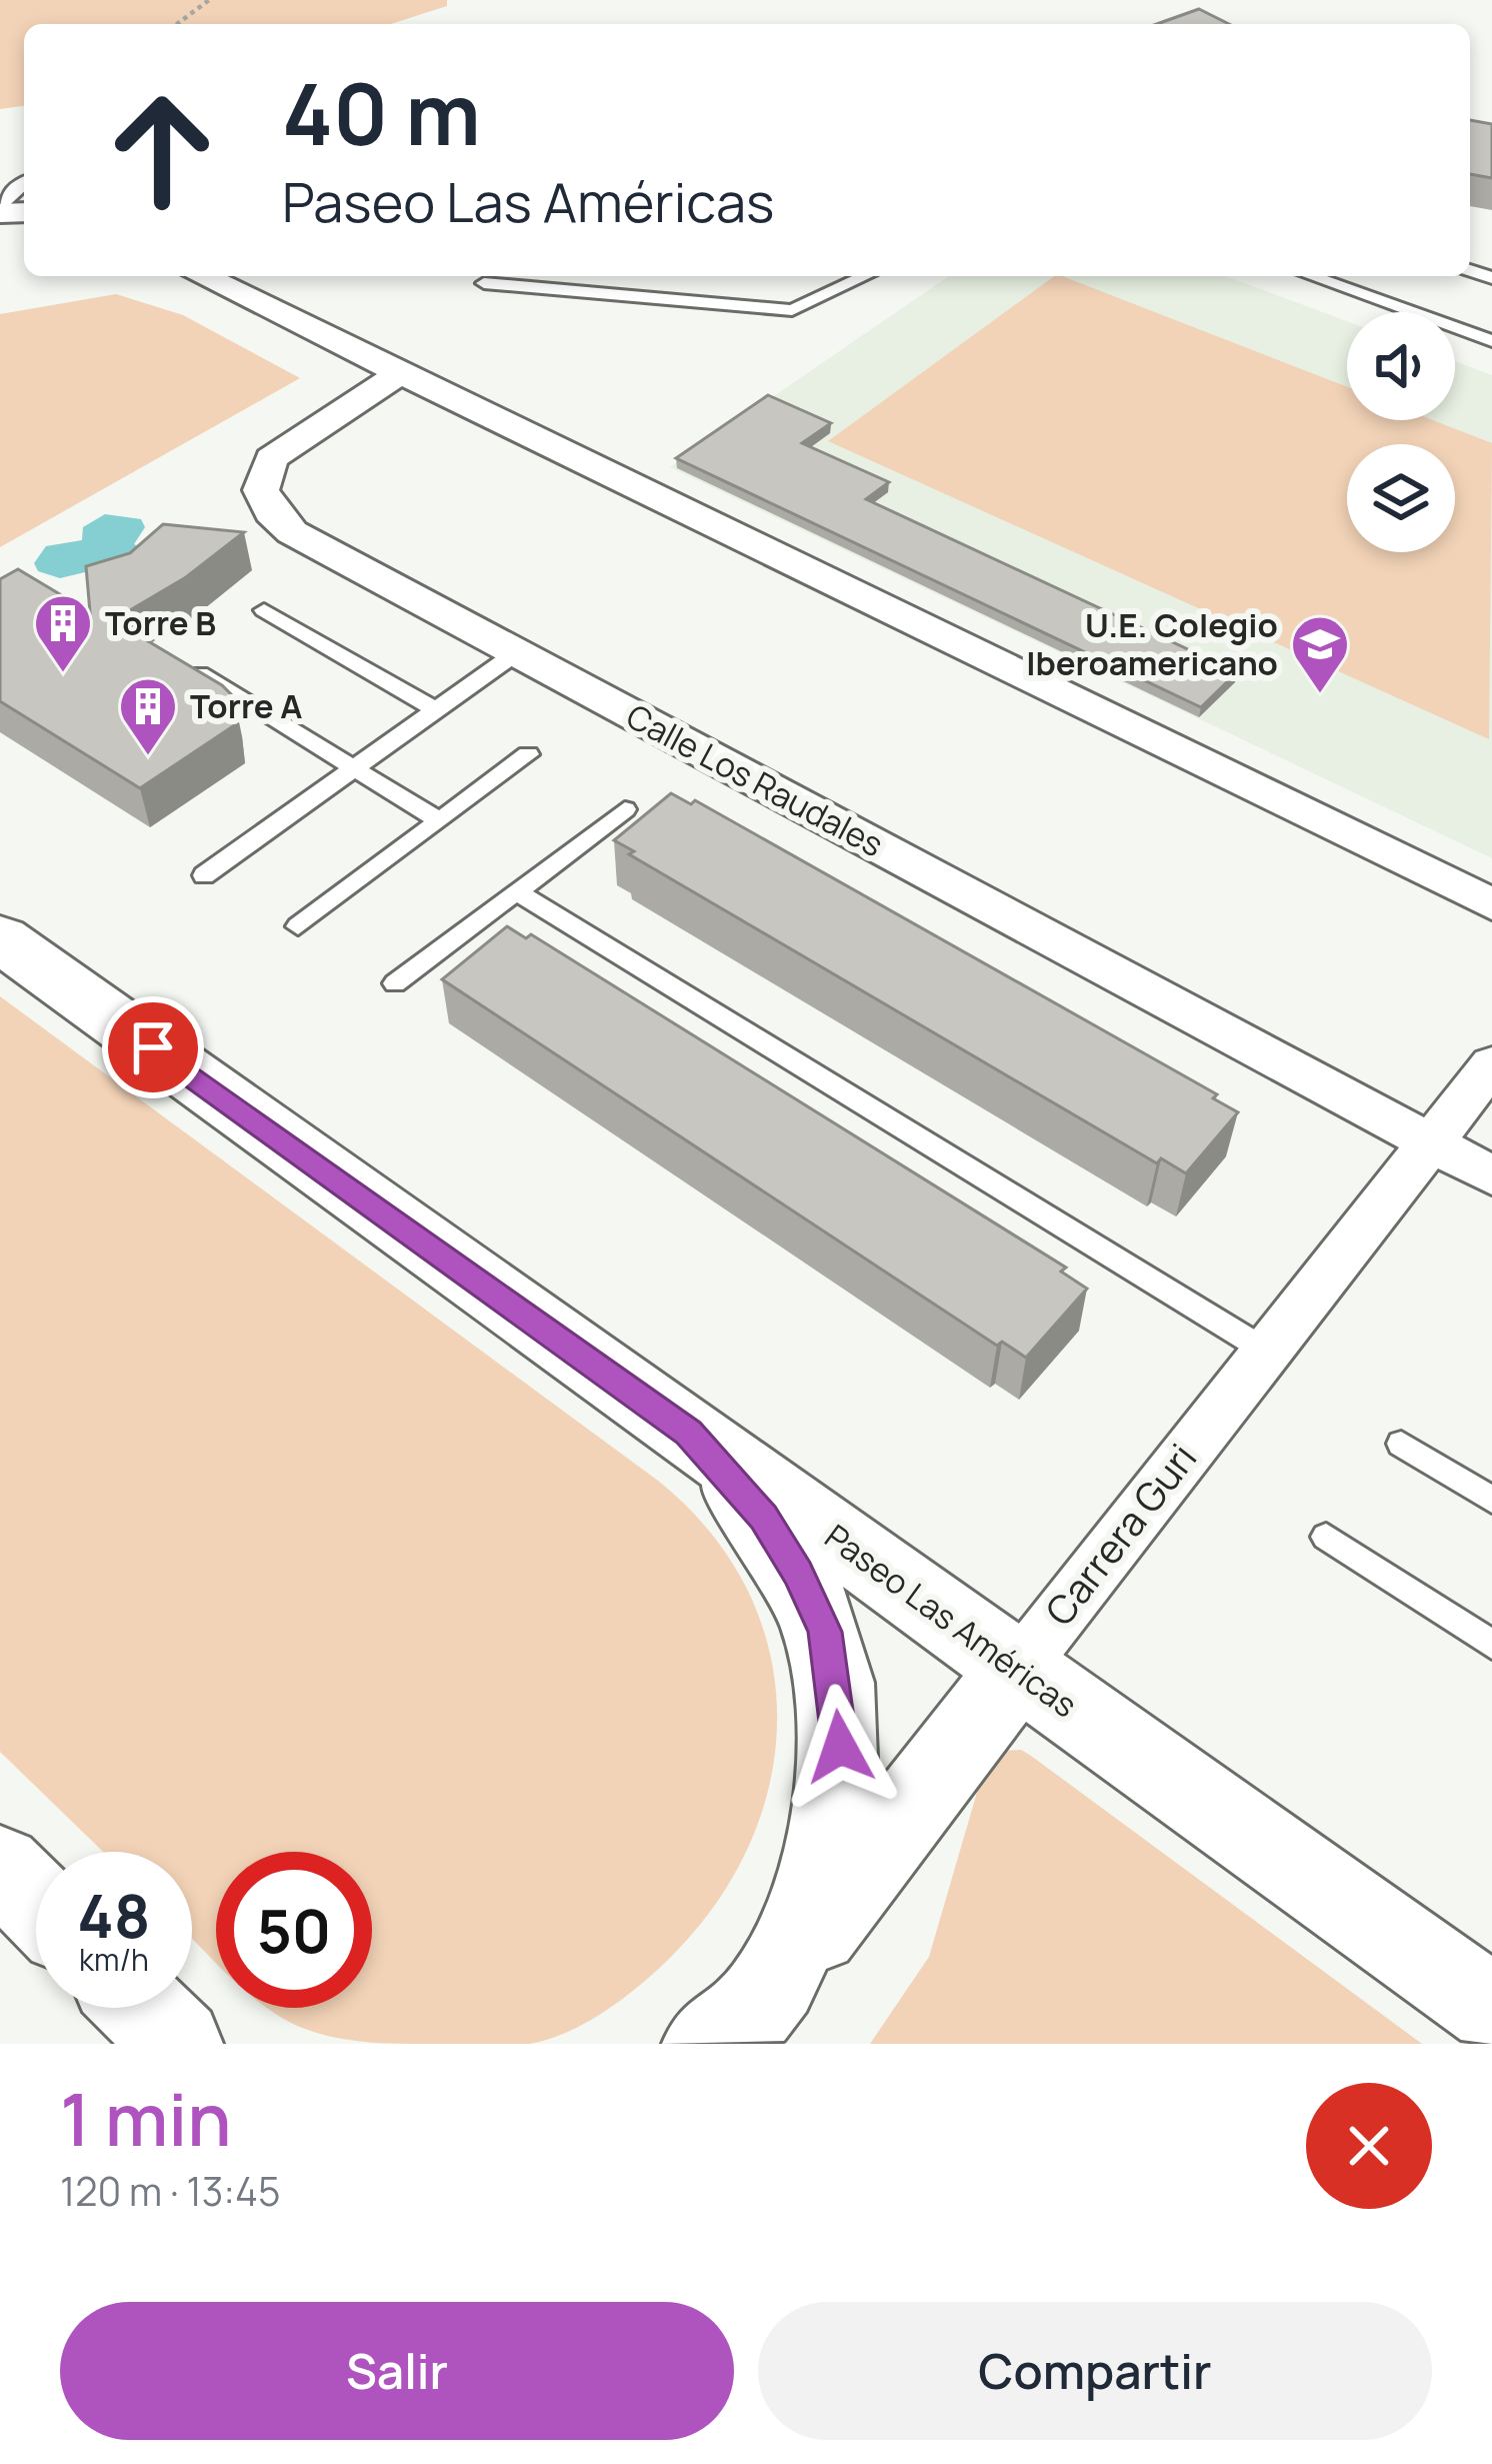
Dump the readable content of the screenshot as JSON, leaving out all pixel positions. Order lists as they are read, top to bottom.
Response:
{
  "streets": {
    "main road": ["Carrera Guri", "Paseo Las Américas"],
    "street": ["Calle Los Raudales"]
  },
  "crossings": [
    ["Calle Los Raudales", "Carrera Guri"],
    ["Carrera Guri", "Paseo Las Américas"]
  ],
  "places": {
    "building": ["Torre B", "Torre A"],
    "school or university": ["U.E. Colegio Iberoamericano"]
  },
  "page": {
    "turn": ["40 m", "Paseo Las Américas"],
    "speed": "48 km/h",
    "limit": "50",
    "heading": ["1 min", "120 m · 13:45"],
    "buttons": ["Salir", "Compartir"]
  }
}
